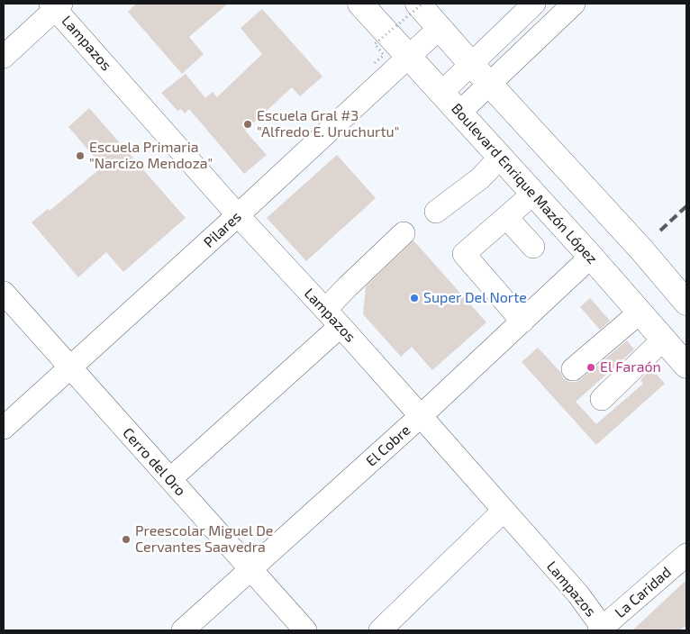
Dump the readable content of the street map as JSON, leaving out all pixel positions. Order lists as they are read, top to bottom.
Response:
{
  "streets": {
    "main road": ["Boulevard Enrique Mazón López"],
    "street": [
      "Lampazos",
      "Pilares",
      "El Cobre",
      "Cerro del Oro",
      "La Caridad"
    ]
  },
  "crossings": [
    ["Lampazos", "Pilares"],
    ["Lampazos", "El Cobre"],
    ["Lampazos", "La Caridad"],
    ["Boulevard Enrique Mazón López", "Pilares"],
    ["Boulevard Enrique Mazón López", "El Cobre"],
    ["Pilares", "Cerro del Oro"],
    ["El Cobre", "Cerro del Oro"]
  ],
  "places": [
    "Escuela Gral #3 \"Alfredo E. Uruchurtu\"",
    "Escuela Primaria \"Narcizo Mendoza\"",
    "Super Del Norte",
    "El Faraón",
    "Preescolar Miguel De Cervantes Saavedra"
  ]
}
